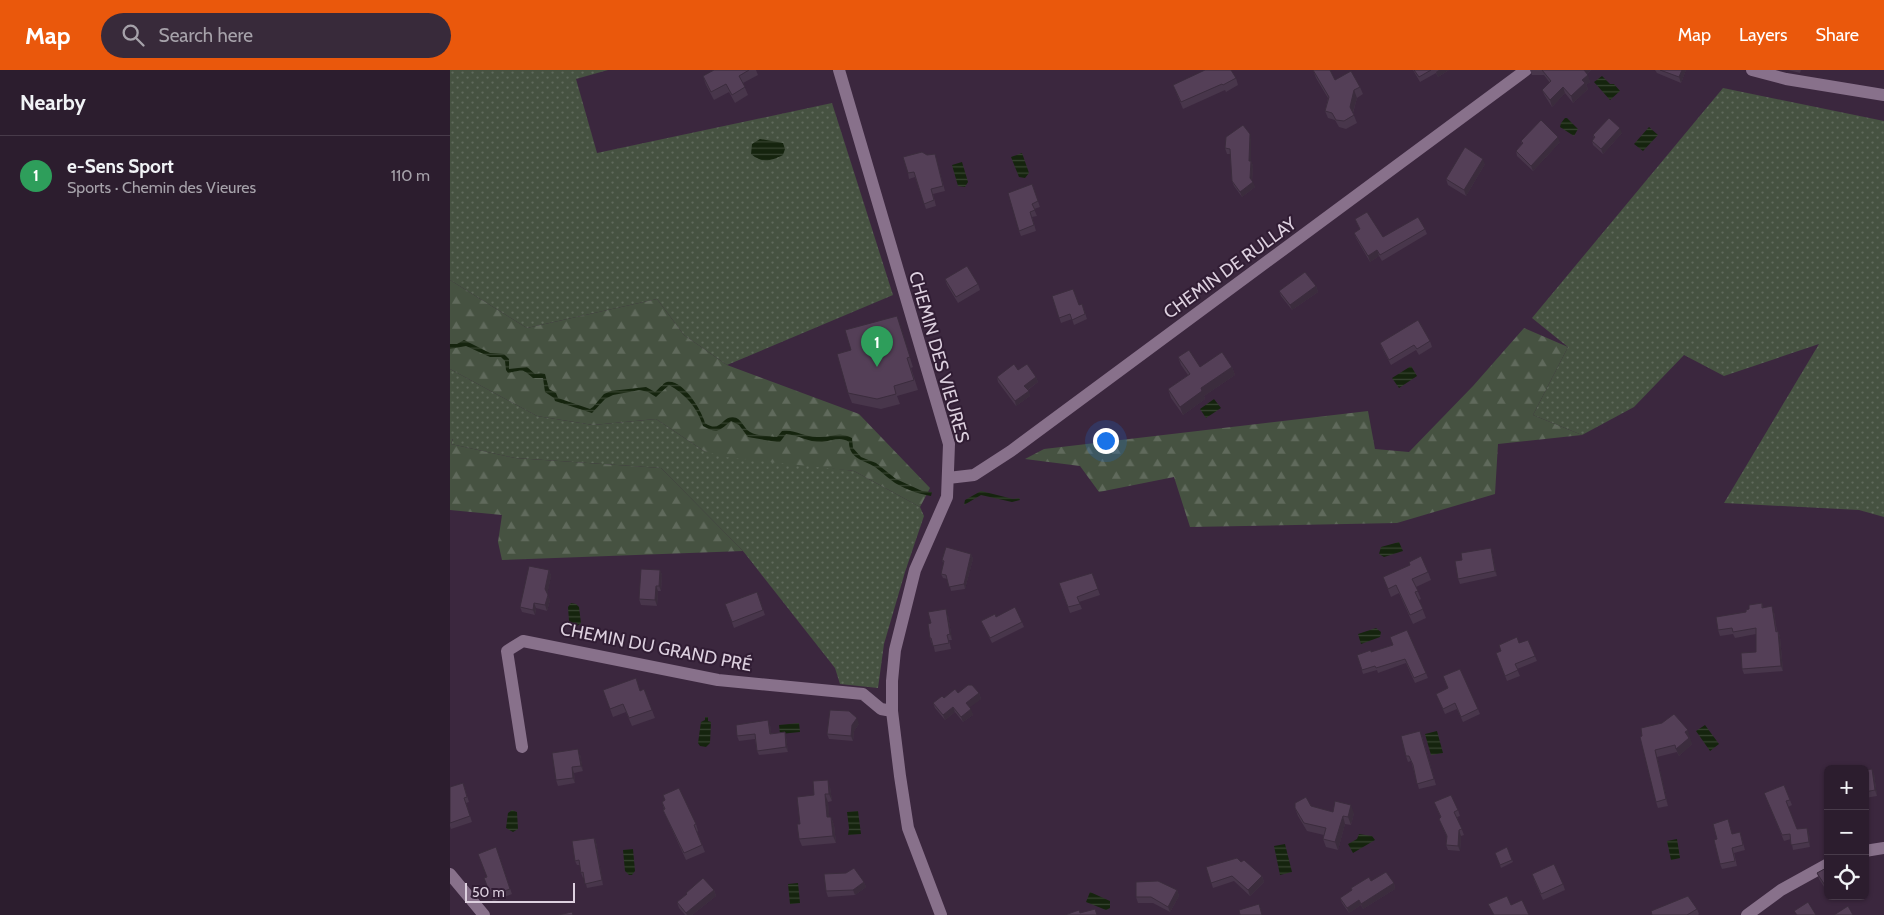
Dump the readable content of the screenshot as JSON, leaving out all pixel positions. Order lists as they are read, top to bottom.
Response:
{
  "streets": {
    "street": ["CHEMIN DE RULLAY", "CHEMIN DES VIEURES", "CHEMIN DU GRAND PRÉ"]
  },
  "crossings": [
    ["CHEMIN DE RULLAY", "CHEMIN DES VIEURES"],
    ["CHEMIN DES VIEURES", "CHEMIN DU GRAND PRÉ"]
  ],
  "scale_bar": "50 m",
  "page": {
    "header": "Map",
    "search": "Search here",
    "nav": ["Map", "Layers", "Share"],
    "heading": "Nearby",
    "list": [
      {
        "mark": "1",
        "name": "e-Sens Sport",
        "note": "Sports · Chemin des Vieures",
        "value": "110 m"
      }
    ],
    "pins": "1",
    "map_buttons": ["+", "−"],
    "scale": "50 m"
  }
}
